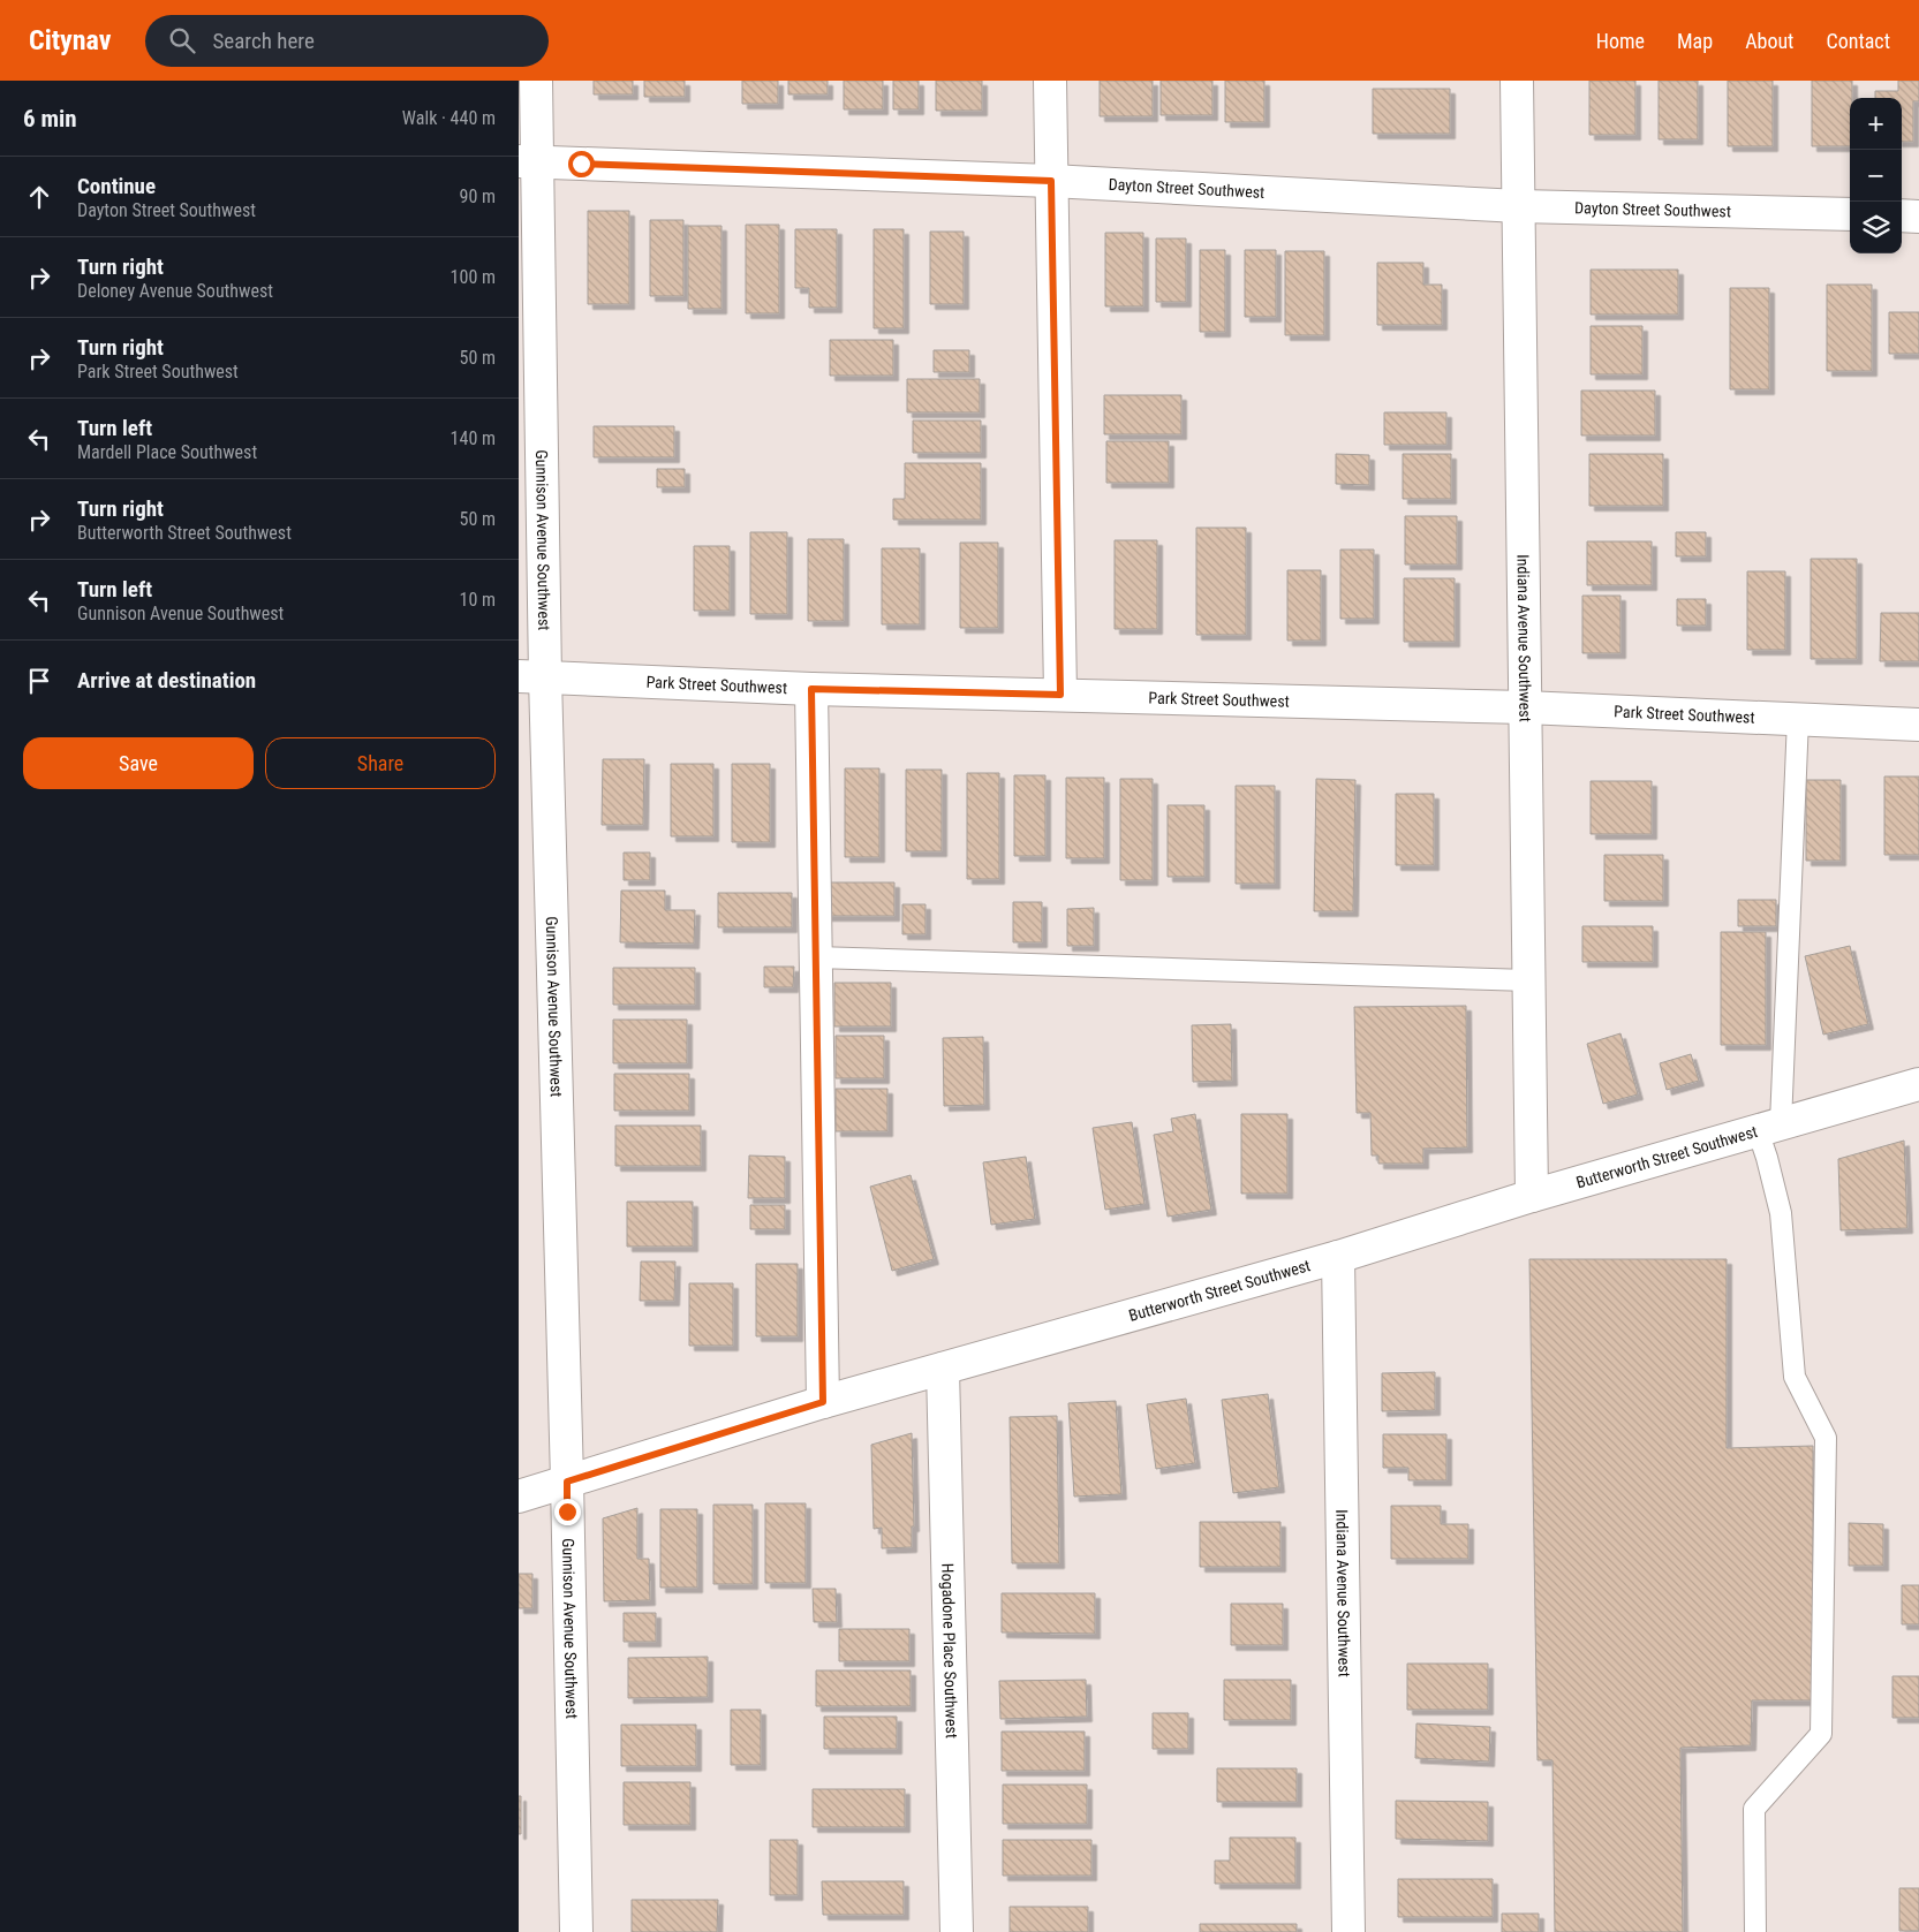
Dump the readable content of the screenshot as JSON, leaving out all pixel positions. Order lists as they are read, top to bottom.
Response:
{
  "streets": {
    "street": [
      "Dayton Street Southwest",
      "Gunnison Avenue Southwest",
      "Indiana Avenue Southwest",
      "Park Street Southwest",
      "Butterworth Street Southwest",
      "Hogadone Place Southwest"
    ]
  },
  "crossings": [
    ["Dayton Street Southwest", "Gunnison Avenue Southwest"],
    ["Dayton Street Southwest", "Indiana Avenue Southwest"],
    ["Gunnison Avenue Southwest", "Park Street Southwest"],
    ["Gunnison Avenue Southwest", "Butterworth Street Southwest"],
    ["Indiana Avenue Southwest", "Park Street Southwest"],
    ["Indiana Avenue Southwest", "Butterworth Street Southwest"],
    ["Butterworth Street Southwest", "Hogadone Place Southwest"]
  ],
  "page": {
    "header": "Citynav",
    "search": "Search here",
    "nav": [
      "Home",
      "Map",
      "About",
      "Contact"
    ],
    "heading": ["6 min", "Walk · 440 m"],
    "map_buttons": ["+", "−"],
    "list": [
      ["Continue", "Dayton Street Southwest", "90 m"],
      ["Turn right", "Deloney Avenue Southwest", "100 m"],
      ["Turn right", "Park Street Southwest", "50 m"],
      ["Turn left", "Mardell Place Southwest", "140 m"],
      ["Turn right", "Butterworth Street Southwest", "50 m"],
      ["Turn left", "Gunnison Avenue Southwest", "10 m"],
      "Arrive at destination"
    ],
    "buttons": ["Save", "Share"]
  }
}
